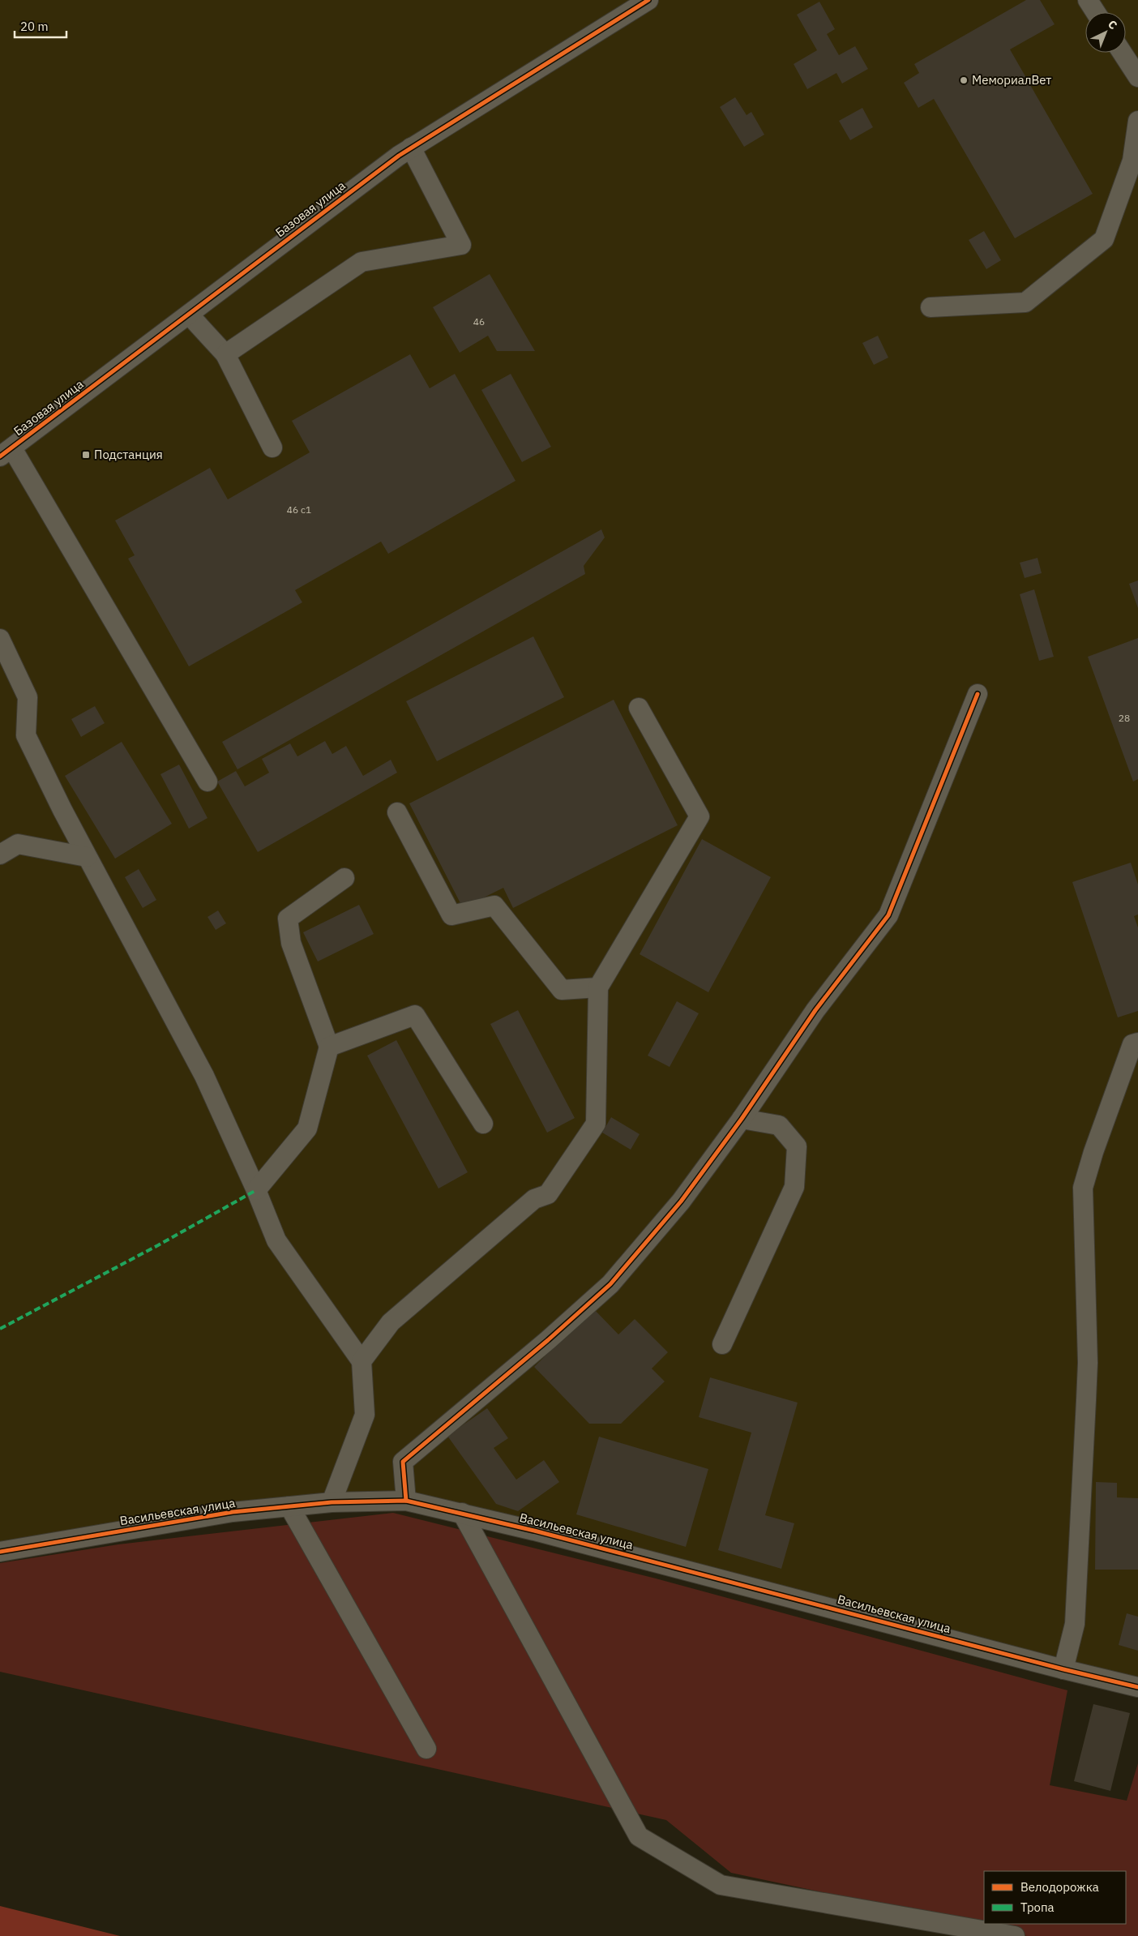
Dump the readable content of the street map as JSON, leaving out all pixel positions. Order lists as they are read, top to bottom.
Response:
{
  "streets": {
    "street": ["Базовая улица", "Васильевская улица"]
  },
  "places": {
    "other": ["МемориалВет"],
    "transit": ["Подстанция"]
  },
  "house_numbers": ["46", "46 с1", "28"],
  "legend": ["Велодорожка", "Тропа"],
  "scale_bar": "20 m",
  "north": "top right"
}
